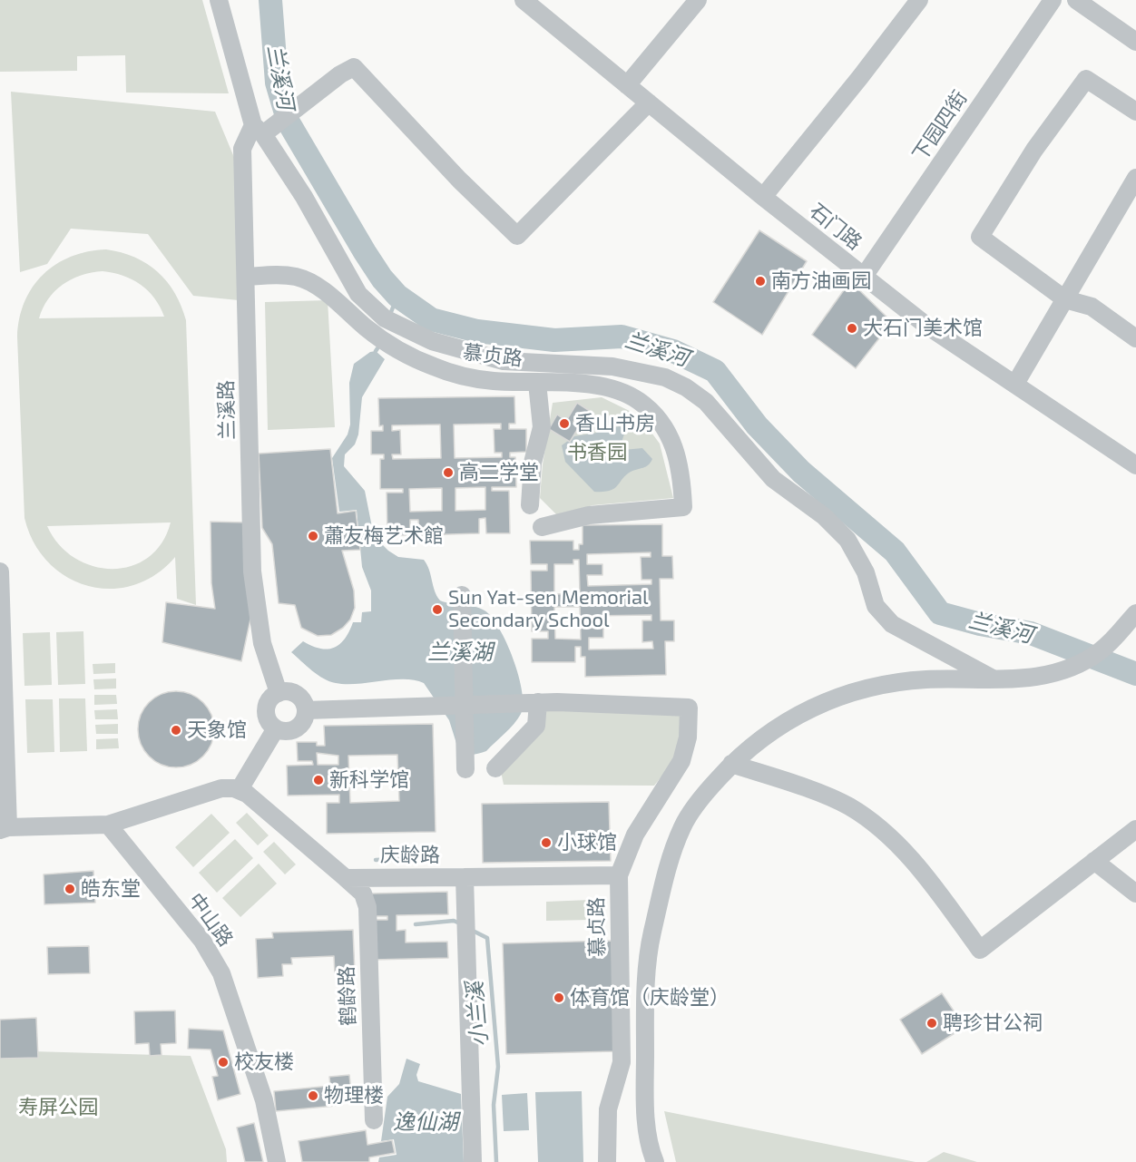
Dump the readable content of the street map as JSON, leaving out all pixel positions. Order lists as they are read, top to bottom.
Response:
{
  "streets": {
    "street": [
      "下园四街",
      "石门路",
      "慕贞路",
      "兰溪路",
      "庆龄路",
      "中山路",
      "鹤龄路"
    ]
  },
  "crossings": [
    ["下园四街", "石门路"],
    ["慕贞路", "兰溪路"],
    ["庆龄路", "鹤龄路"]
  ],
  "water": [
    "兰溪河",
    "兰溪湖",
    "小兰溪",
    "逸仙湖"
  ],
  "parks": ["书香园", "寿屏公园"],
  "places": [
    "南方油画园",
    "大石门美术馆",
    "香山书房",
    "高二学堂",
    "蕭友梅艺术館",
    "Sun Yat-sen Memorial Secondary School",
    "天象馆",
    "新科学馆",
    "小球馆",
    "皓东堂",
    "体育馆（庆龄堂）",
    "聘珍甘公祠",
    "校友楼",
    "物理楼"
  ]
}
